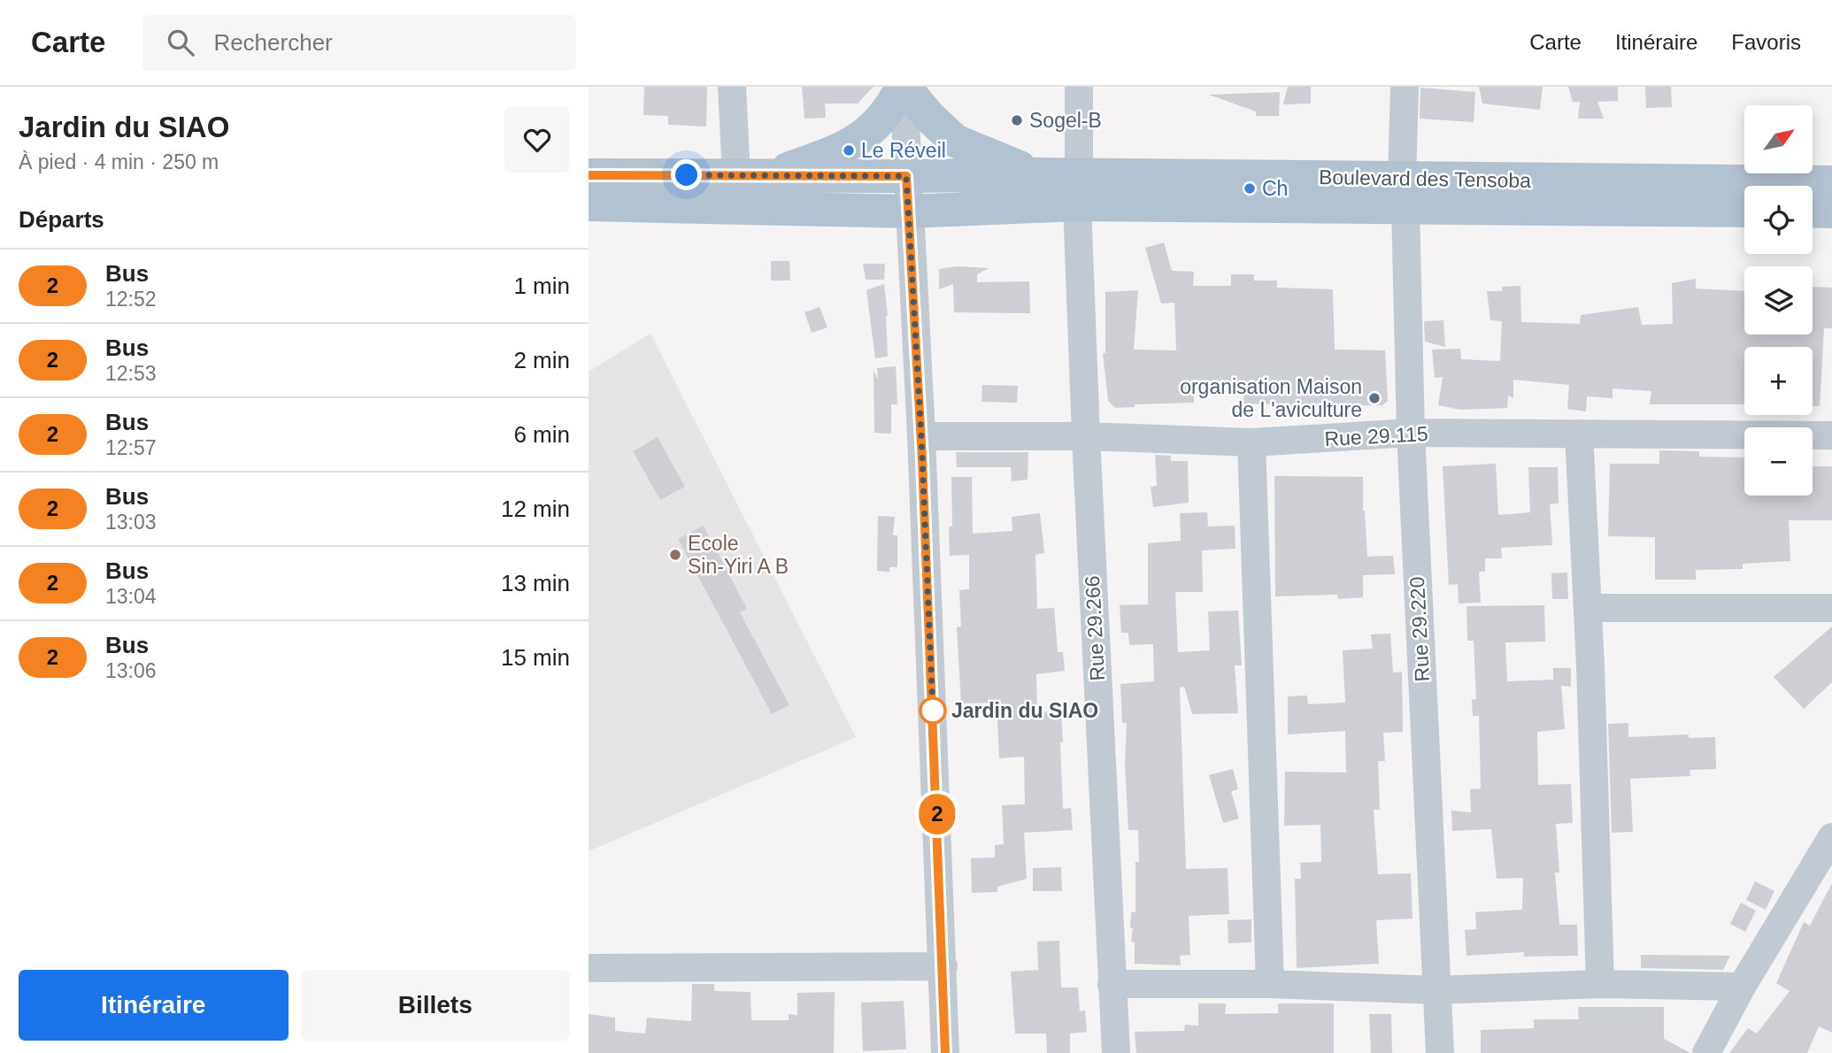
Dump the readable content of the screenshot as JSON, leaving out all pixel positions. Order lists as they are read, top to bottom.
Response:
{
  "streets": {
    "main road": ["Boulevard des Tensoba"],
    "street": ["Rue 29.115", "Rue 29.266", "Rue 29.220"]
  },
  "crossings": [
    ["Boulevard des Tensoba", "Rue 29.266"],
    ["Boulevard des Tensoba", "Rue 29.220"],
    ["Rue 29.115", "Rue 29.266"],
    ["Rue 29.115", "Rue 29.220"]
  ],
  "places": [
    "Sogel-B",
    "Le Réveil",
    "Ch",
    "organisation Maison de L'aviculture",
    "Ecole Sin-Yiri A B",
    "Jardin du SIAO"
  ],
  "lines": ["bus line 2"],
  "north": "top right",
  "page": {
    "header": "Carte",
    "search": "Rechercher",
    "nav": ["Carte", "Itinéraire", "Favoris"],
    "heading": [
      ["Jardin du SIAO", "À pied · 4 min · 250 m"],
      "Départs"
    ],
    "on_map": "2",
    "map_buttons": ["+", "−"],
    "list": [
      {
        "mark": "2",
        "name": "Bus",
        "note": "12:52",
        "value": "1 min"
      },
      {
        "mark": "2",
        "name": "Bus",
        "note": "12:53",
        "value": "2 min"
      },
      {
        "mark": "2",
        "name": "Bus",
        "note": "12:57",
        "value": "6 min"
      },
      {
        "mark": "2",
        "name": "Bus",
        "note": "13:03",
        "value": "12 min"
      },
      {
        "mark": "2",
        "name": "Bus",
        "note": "13:04",
        "value": "13 min"
      },
      {
        "mark": "2",
        "name": "Bus",
        "note": "13:06",
        "value": "15 min"
      }
    ],
    "buttons": ["Itinéraire", "Billets"]
  }
}
